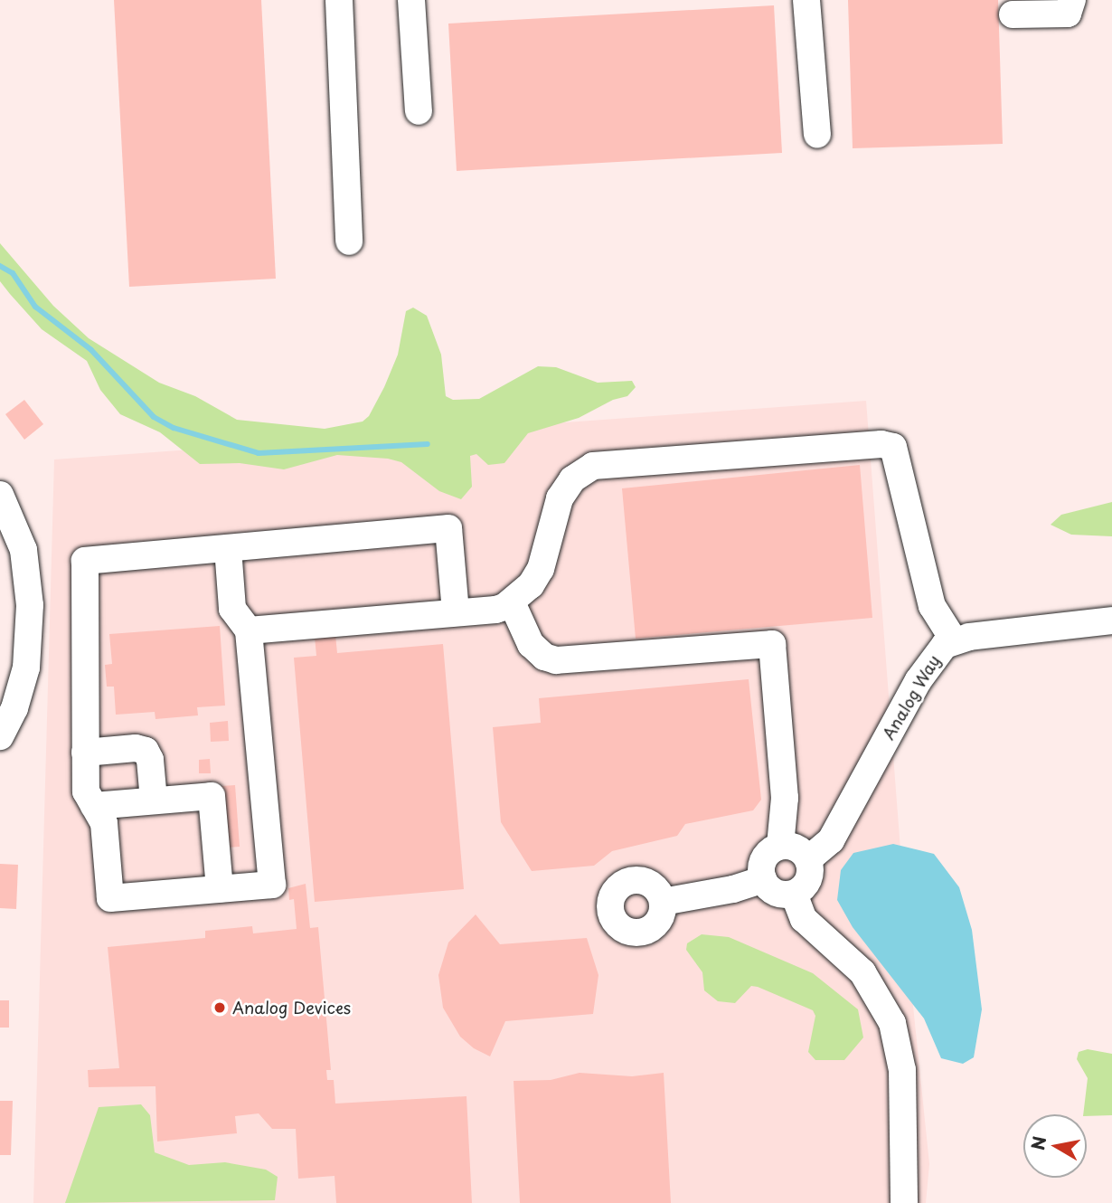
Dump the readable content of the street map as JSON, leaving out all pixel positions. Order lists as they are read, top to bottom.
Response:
{
  "streets": {
    "street": ["Analog Way"]
  },
  "places": ["Analog Devices"],
  "north": "left"
}
